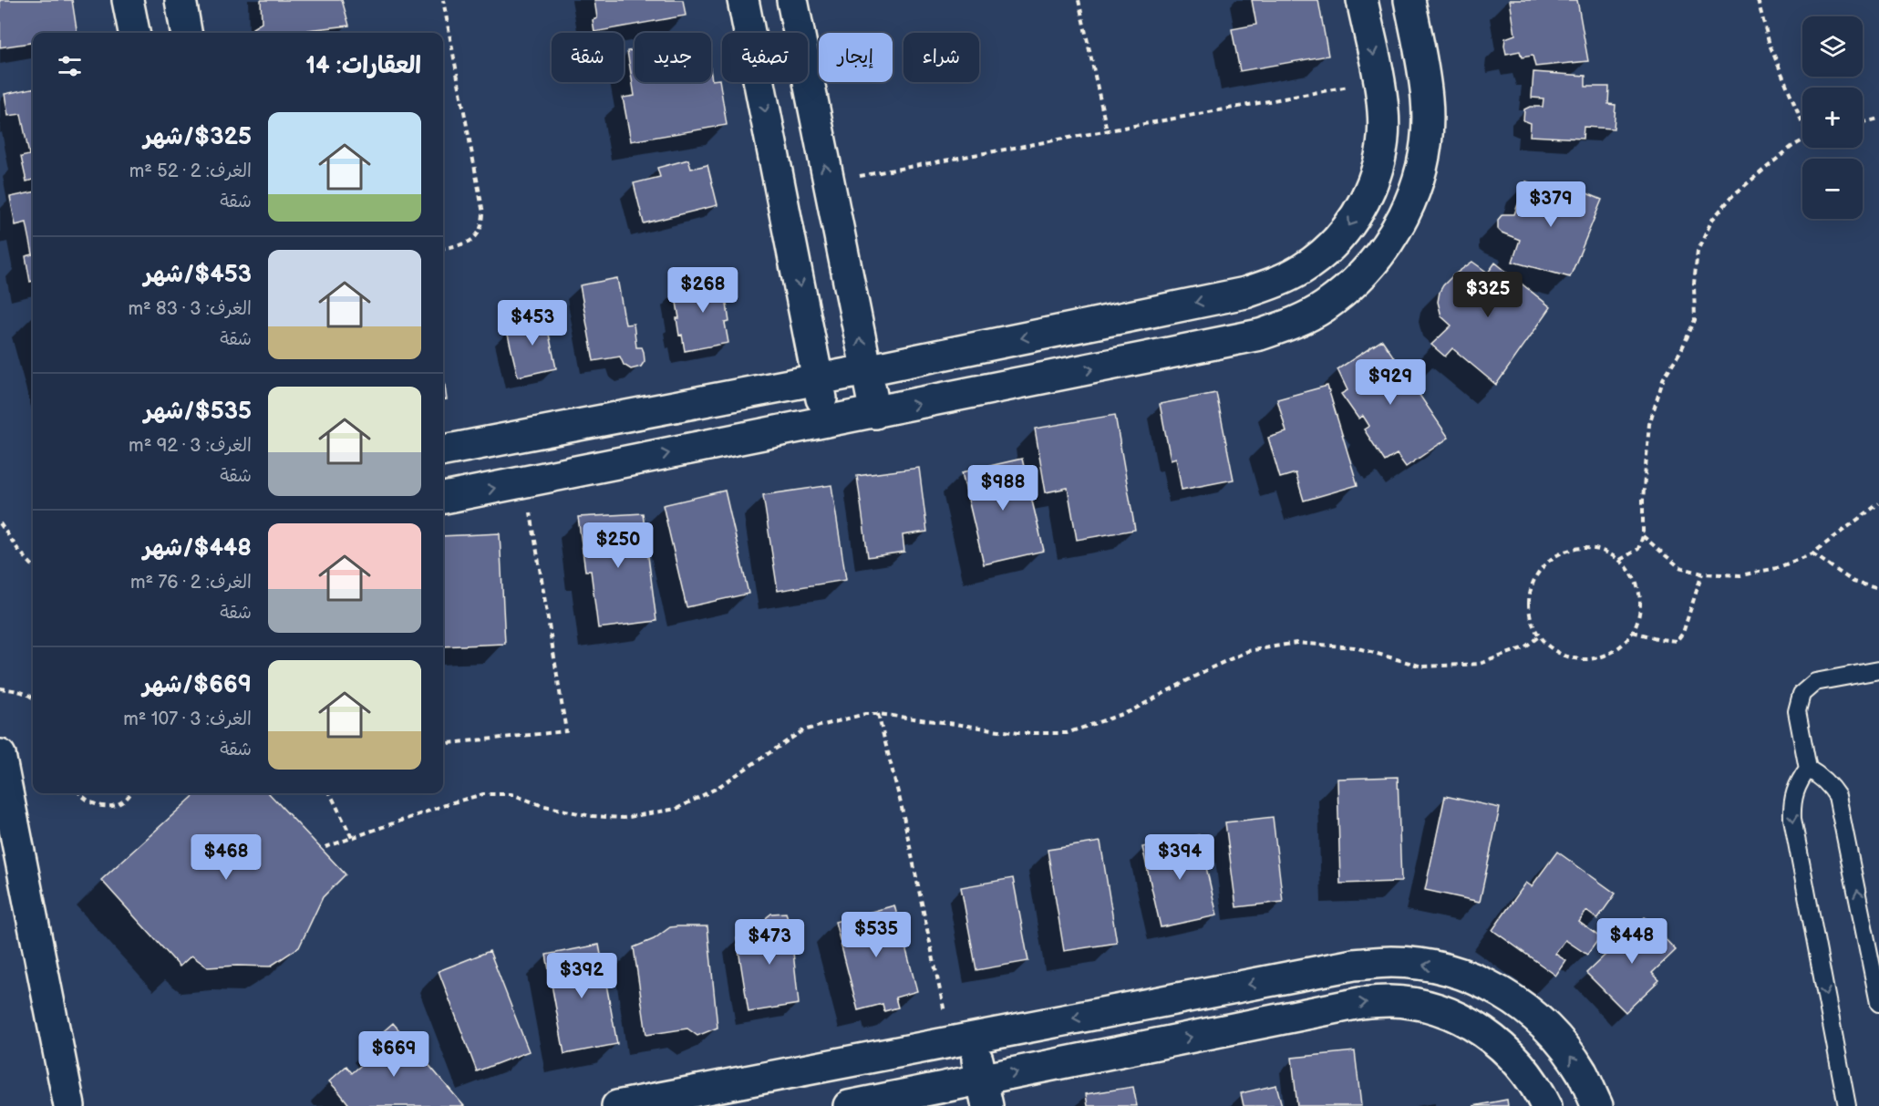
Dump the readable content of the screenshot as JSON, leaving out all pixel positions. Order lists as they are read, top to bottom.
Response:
{
  "page": {
    "map_buttons": ["+", "−"],
    "chip": [
      "شراء",
      "إيجار",
      "تصفية",
      "جديد",
      "شقة"
    ],
    "heading": "العقارات: 14",
    "list": [
      {
        "name": "$325/شهر",
        "note": "الغرف: 2 · 52 m² · شقة"
      },
      {
        "name": "$453/شهر",
        "note": "الغرف: 3 · 83 m² · شقة"
      },
      {
        "name": "$535/شهر",
        "note": "الغرف: 3 · 92 m² · شقة"
      },
      {
        "name": "$448/شهر",
        "note": "الغرف: 2 · 76 m² · شقة"
      },
      {
        "name": "$669/شهر",
        "note": "الغرف: 3 · 107 m² · شقة"
      }
    ],
    "price": [
      "$379",
      "$268",
      "$325",
      "$453",
      "$929",
      "$988",
      "$250",
      "$468",
      "$394",
      "$535",
      "$448",
      "$473",
      "$392",
      "$669"
    ]
  }
}
